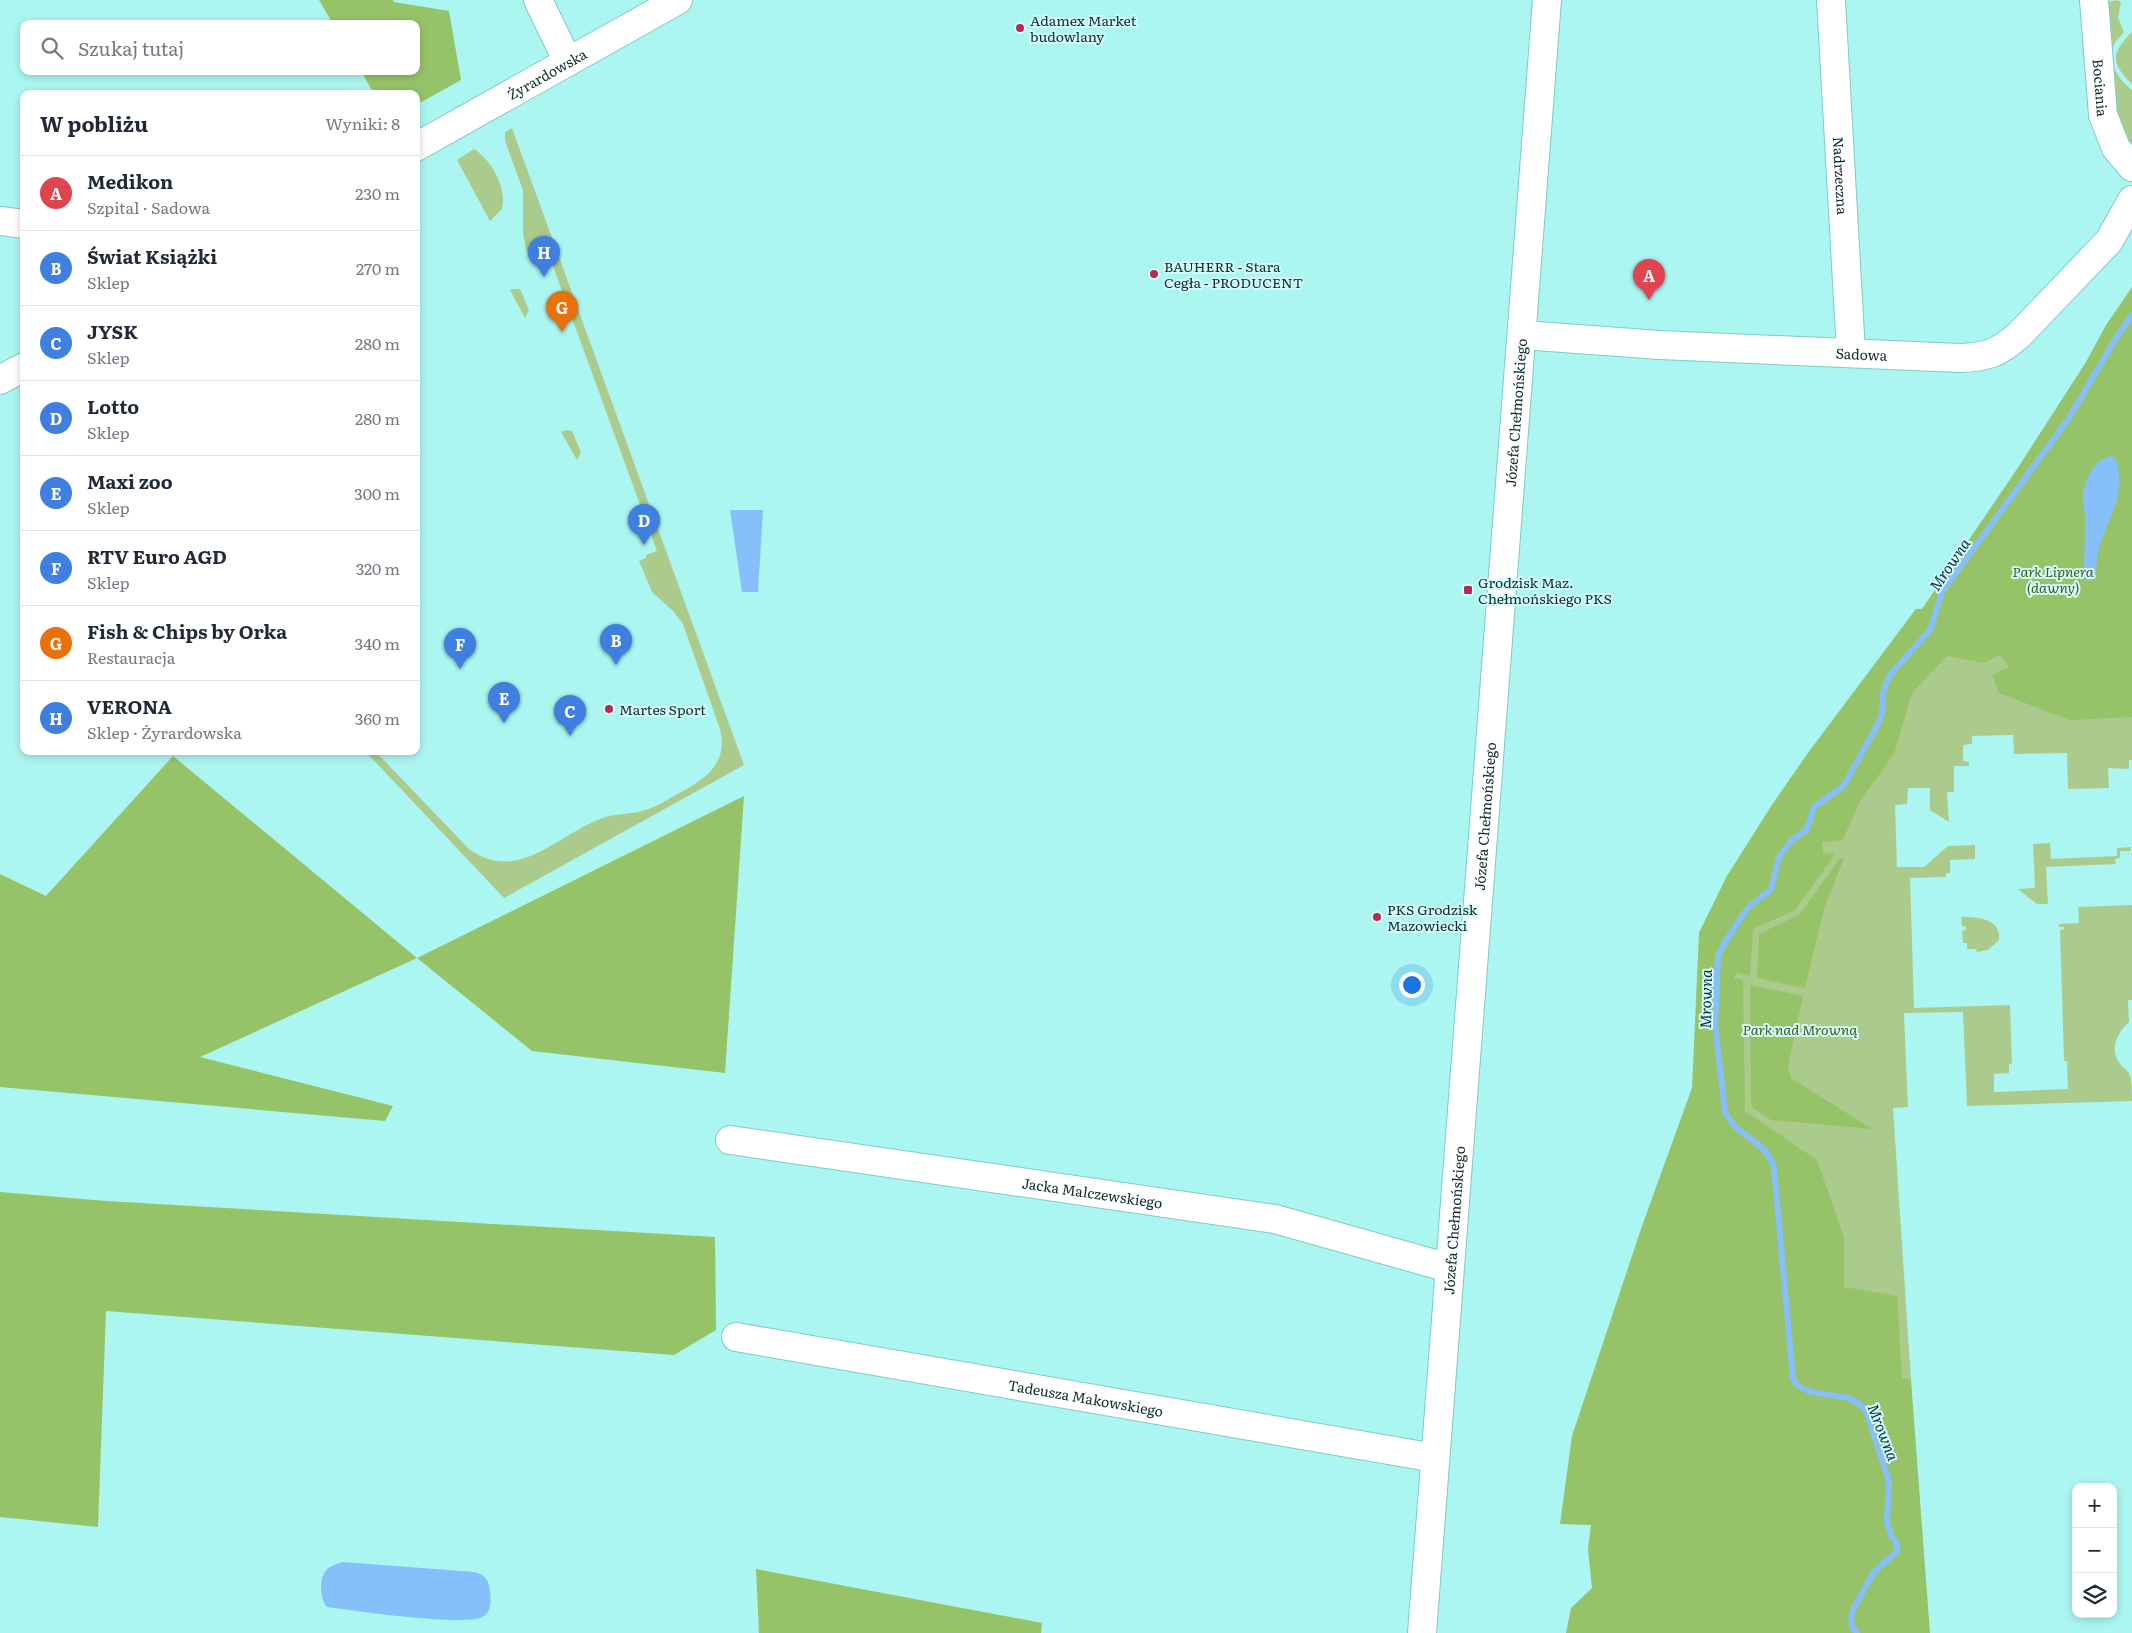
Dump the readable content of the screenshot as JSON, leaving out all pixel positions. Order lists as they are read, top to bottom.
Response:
{
  "streets": {
    "street": [
      "Żyrardowska",
      "Bociania",
      "Nadrzeczna",
      "Sadowa",
      "Józefa Chełmońskiego",
      "Jacka Malczewskiego",
      "Tadeusza Makowskiego"
    ]
  },
  "crossings": [
    ["Nadrzeczna", "Sadowa"],
    ["Sadowa", "Józefa Chełmońskiego"],
    ["Józefa Chełmońskiego", "Jacka Malczewskiego"],
    ["Józefa Chełmońskiego", "Tadeusza Makowskiego"]
  ],
  "water": ["Mrowna"],
  "parks": ["Park Lipnera (dawny)", "Park nad Mrowną"],
  "places": {
    "other": [
      "Adamex Market budowlany",
      "BAUHERR - Stara Cegła - PRODUCENT",
      "Martes Sport",
      "PKS Grodzisk Mazowiecki"
    ],
    "transit": ["Grodzisk Maz. Chełmońskiego PKS"]
  },
  "page": {
    "search": "Szukaj tutaj",
    "heading": ["W pobliżu", "Wyniki: 8"],
    "list": [
      {
        "mark": "A",
        "name": "Medikon",
        "note": "Szpital · Sadowa",
        "value": "230 m"
      },
      {
        "mark": "B",
        "name": "Świat Książki",
        "note": "Sklep",
        "value": "270 m"
      },
      {
        "mark": "C",
        "name": "JYSK",
        "note": "Sklep",
        "value": "280 m"
      },
      {
        "mark": "D",
        "name": "Lotto",
        "note": "Sklep",
        "value": "280 m"
      },
      {
        "mark": "E",
        "name": "Maxi zoo",
        "note": "Sklep",
        "value": "300 m"
      },
      {
        "mark": "F",
        "name": "RTV Euro AGD",
        "note": "Sklep",
        "value": "320 m"
      },
      {
        "mark": "G",
        "name": "Fish & Chips by Orka",
        "note": "Restauracja",
        "value": "340 m"
      },
      {
        "mark": "H",
        "name": "VERONA",
        "note": "Sklep · Żyrardowska",
        "value": "360 m"
      }
    ],
    "pins": [
      "H",
      "A",
      "G",
      "D",
      "B",
      "F",
      "E",
      "C"
    ],
    "map_buttons": ["+", "−"]
  }
}
